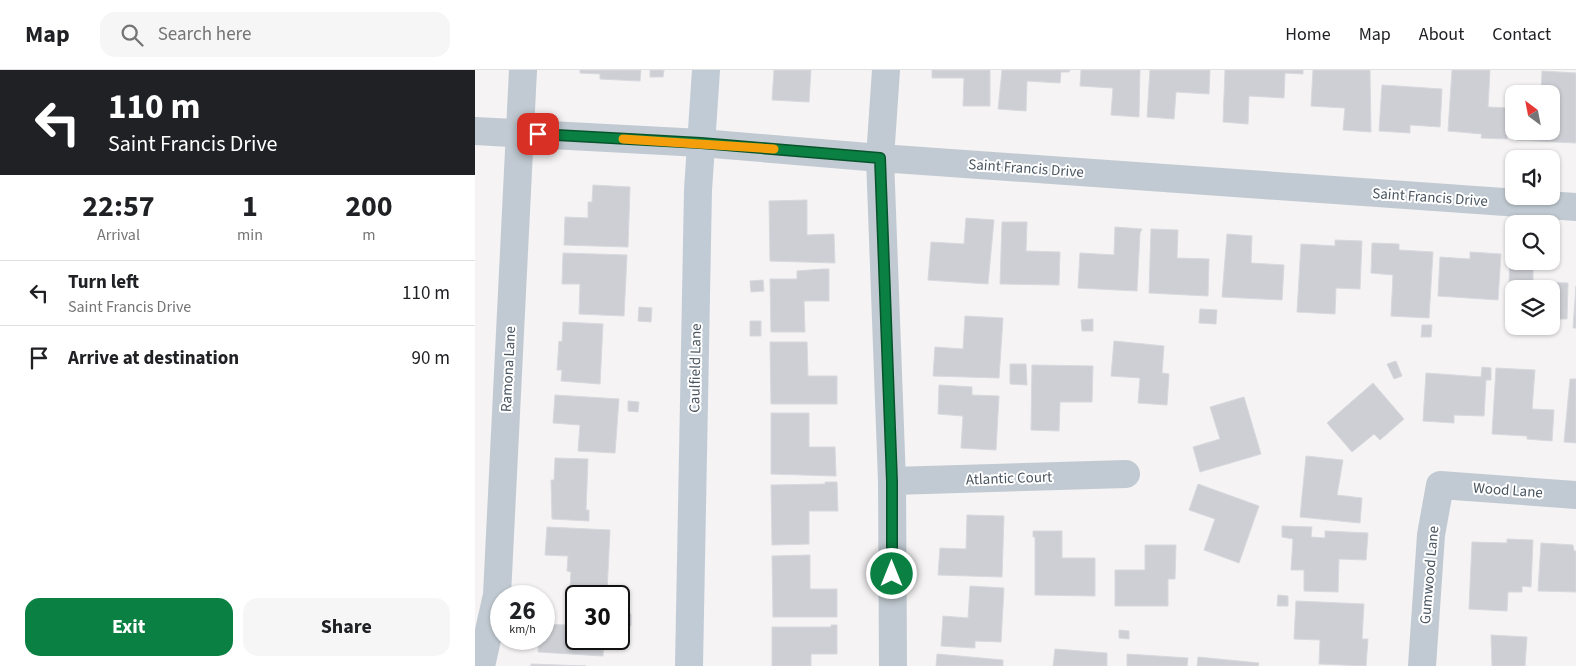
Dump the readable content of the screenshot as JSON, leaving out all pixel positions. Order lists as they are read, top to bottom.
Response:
{
  "streets": {
    "main road": ["Caulfield Lane"],
    "street": [
      "Saint Francis Drive",
      "Ramona Lane",
      "Atlantic Court",
      "Wood Lane",
      "Gumwood Lane"
    ]
  },
  "crossings": [
    ["Saint Francis Drive", "Caulfield Lane"],
    ["Saint Francis Drive", "Ramona Lane"],
    ["Wood Lane", "Gumwood Lane"]
  ],
  "north": "top left",
  "page": {
    "header": "Map",
    "search": "Search here",
    "nav": [
      "Home",
      "Map",
      "About",
      "Contact"
    ],
    "turn": ["110 m", "Saint Francis Drive"],
    "eta": [
      "22:57",
      "Arrival",
      "1",
      "min",
      "200",
      "m"
    ],
    "list": [
      {
        "name": "Turn left",
        "note": "Saint Francis Drive",
        "value": "110 m"
      },
      {
        "name": "Arrive at destination",
        "value": "90 m"
      }
    ],
    "speed": "26 km/h",
    "limit": "30",
    "buttons": ["Exit", "Share"]
  }
}
